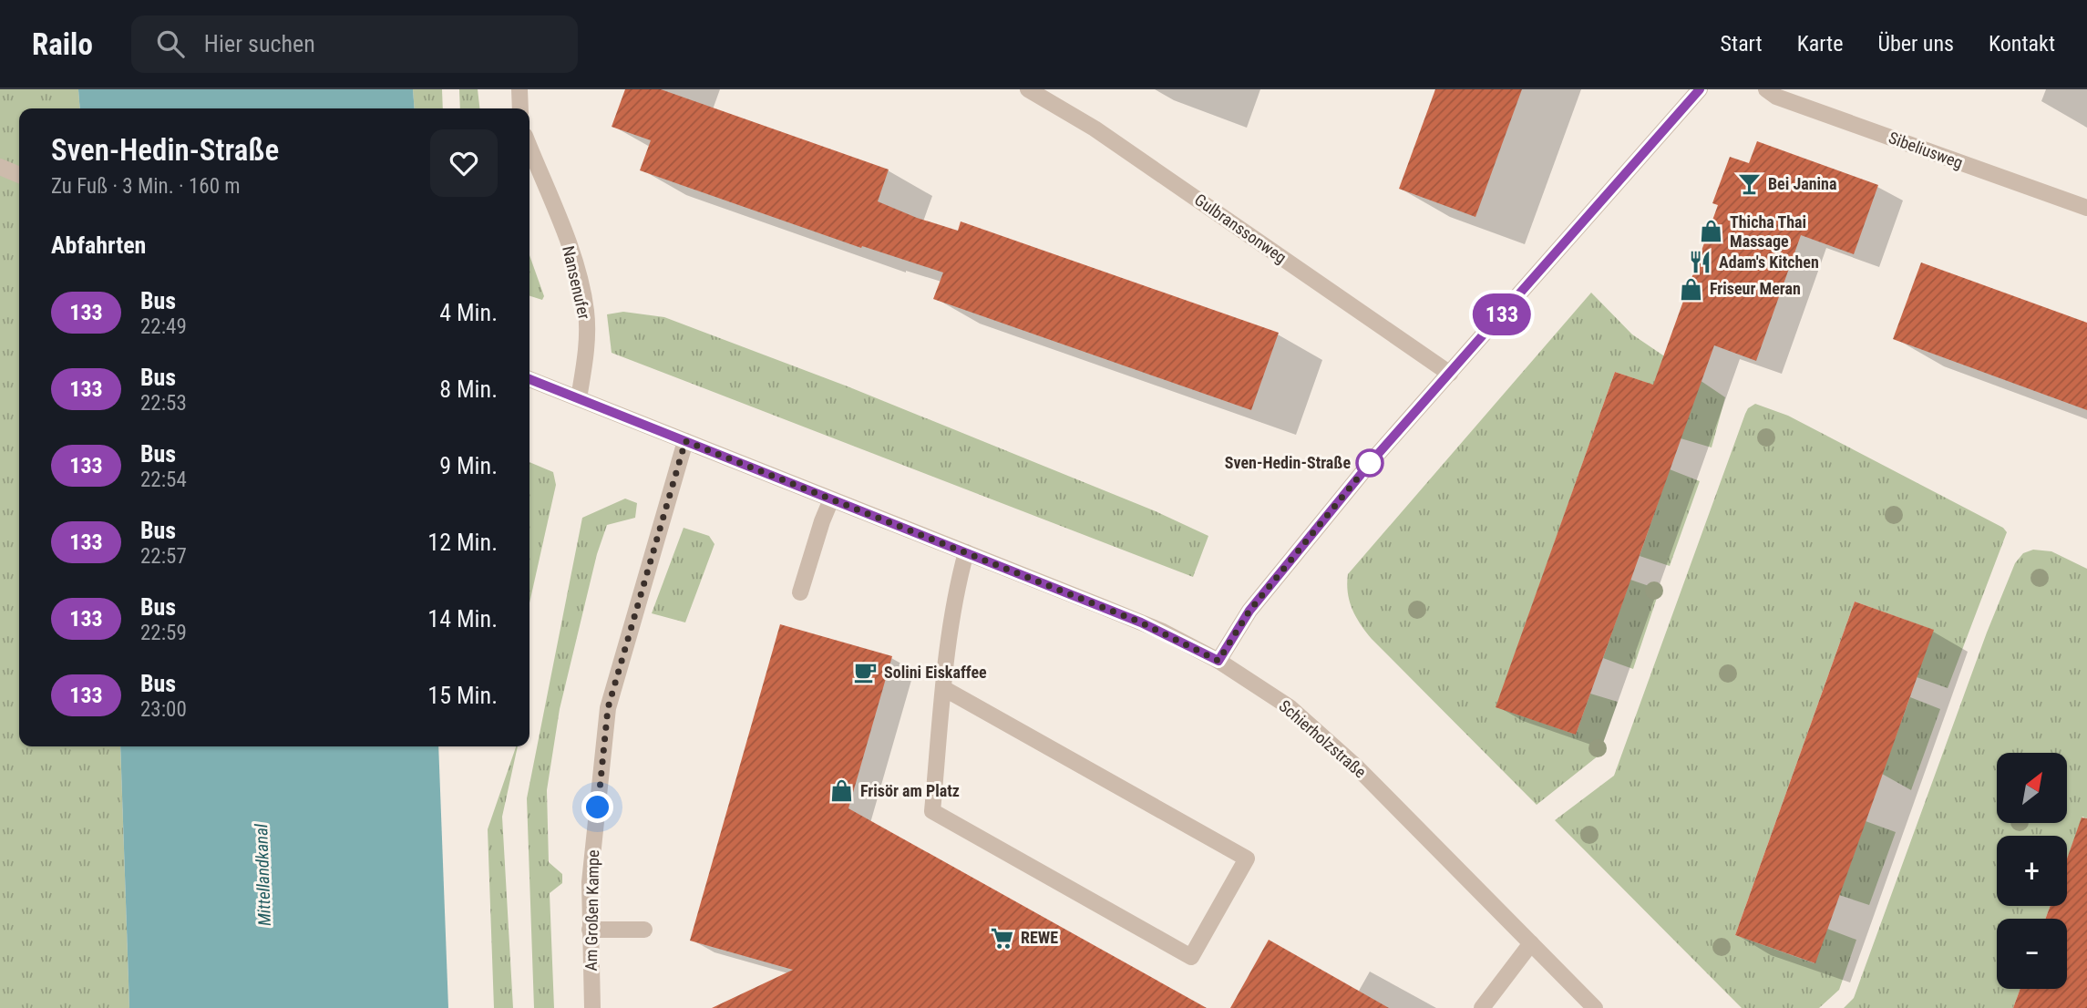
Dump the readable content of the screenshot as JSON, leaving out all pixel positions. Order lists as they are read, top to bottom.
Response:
{
  "streets": {
    "street": [
      "Sibeliusweg",
      "Gulbranssonweg",
      "Nansenufer",
      "Schierholzstraße",
      "Am Großen Kampe"
    ]
  },
  "crossings": [
    ["Nansenufer", "Schierholzstraße"],
    ["Schierholzstraße", "Am Großen Kampe"]
  ],
  "water": ["Mittellandkanal"],
  "places": {
    "bar": ["Bei Janina"],
    "shop": ["Thicha Thai Massage", "Friseur Meran", "Frisör am Platz"],
    "restaurant": ["Adam's Kitchen"],
    "other": ["Sven-Hedin-Straße"],
    "cafe": ["Solini Eiskaffee"],
    "supermarket": ["REWE"]
  },
  "lines": ["bus line 133"],
  "north": "top right",
  "page": {
    "header": "Railo",
    "search": "Hier suchen",
    "nav": [
      "Start",
      "Karte",
      "Über uns",
      "Kontakt"
    ],
    "on_map": "133",
    "heading": [
      ["Sven-Hedin-Straße", "Zu Fuß · 3 Min. · 160 m"],
      "Abfahrten"
    ],
    "list": [
      {
        "mark": "133",
        "name": "Bus",
        "note": "22:49",
        "value": "4 Min."
      },
      {
        "mark": "133",
        "name": "Bus",
        "note": "22:53",
        "value": "8 Min."
      },
      {
        "mark": "133",
        "name": "Bus",
        "note": "22:54",
        "value": "9 Min."
      },
      {
        "mark": "133",
        "name": "Bus",
        "note": "22:57",
        "value": "12 Min."
      },
      {
        "mark": "133",
        "name": "Bus",
        "note": "22:59",
        "value": "14 Min."
      },
      {
        "mark": "133",
        "name": "Bus",
        "note": "23:00",
        "value": "15 Min."
      }
    ],
    "map_buttons": ["+", "−"]
  }
}
